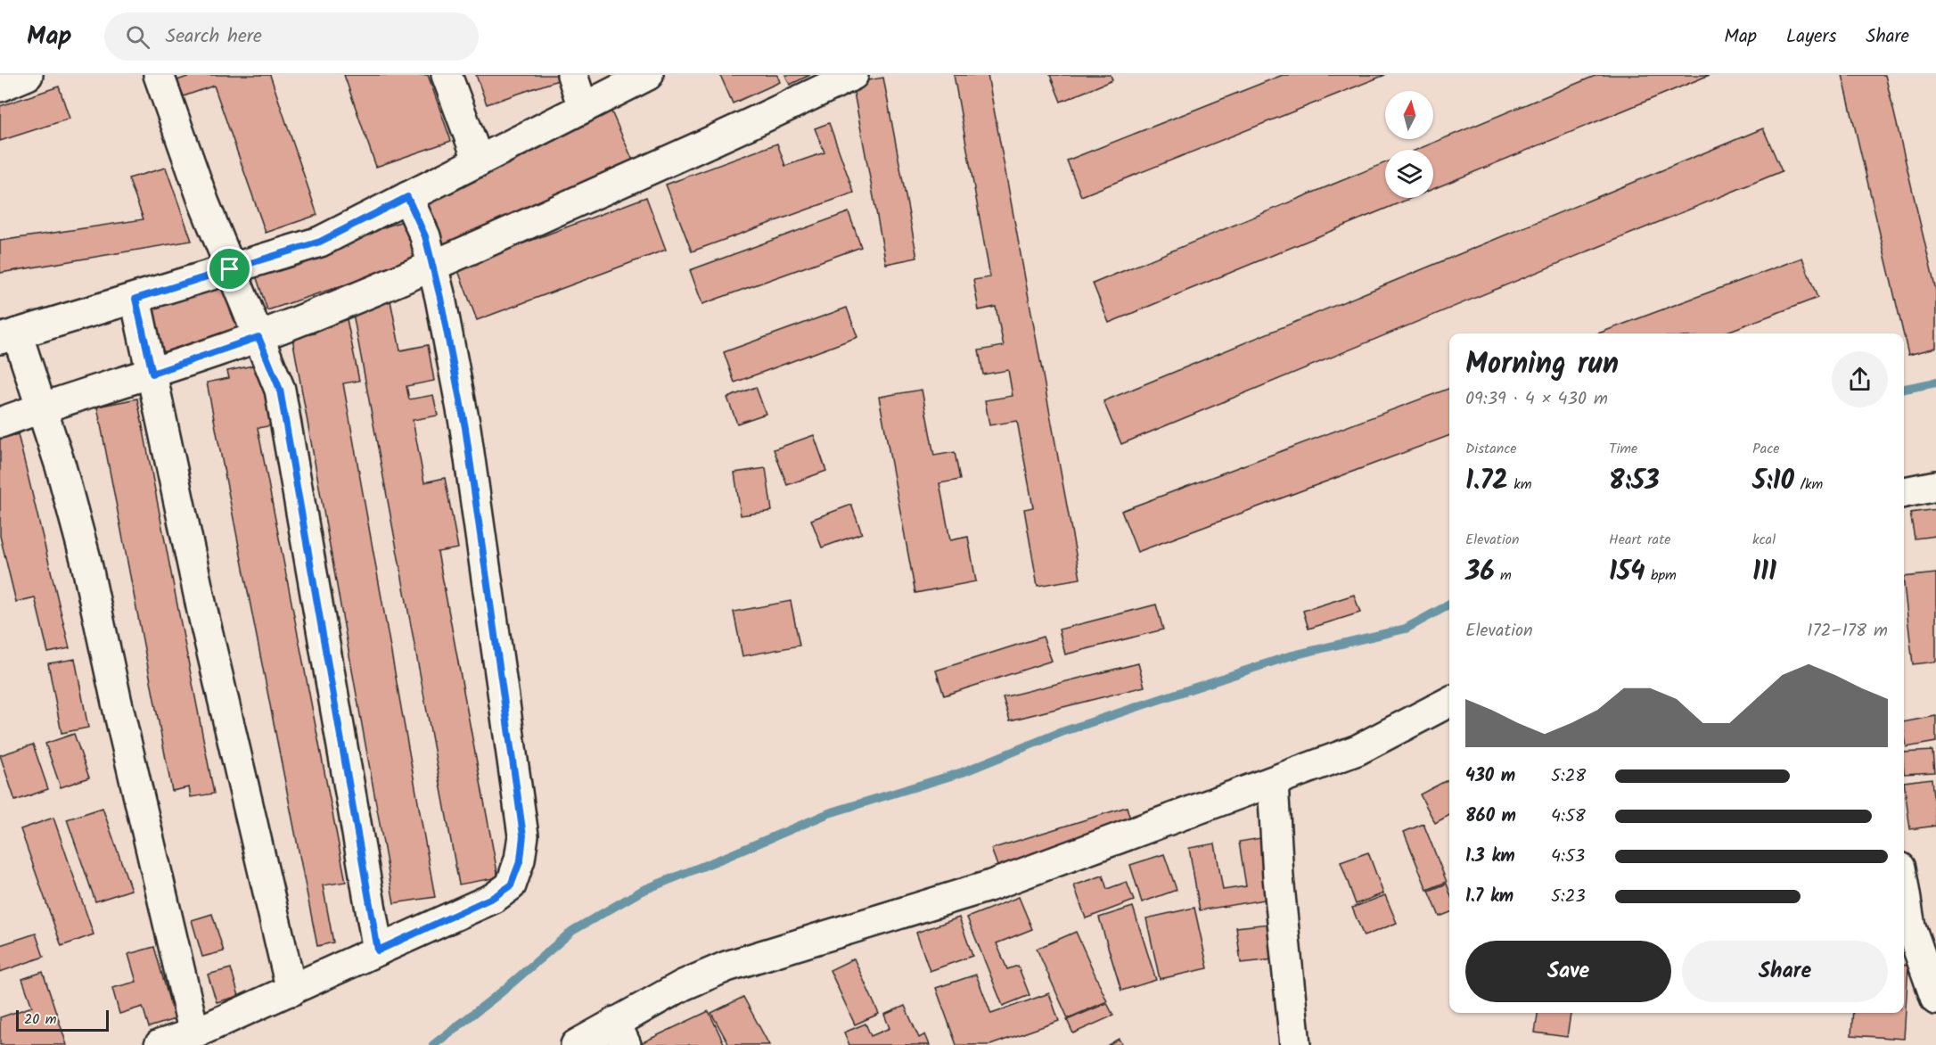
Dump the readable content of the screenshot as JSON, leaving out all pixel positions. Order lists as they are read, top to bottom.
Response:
{
  "scale_bar": "20 m",
  "north": "top",
  "page": {
    "header": "Map",
    "search": "Search here",
    "nav": ["Map", "Layers", "Share"],
    "heading": ["Morning run", "09:39 · 4 × 430 m"],
    "stats": [
      ["Distance", "1.72 km"],
      ["Time", "8:53"],
      ["Pace", "5:10 /km"],
      ["Elevation", "36 m"],
      ["Heart rate", "154 bpm"],
      ["kcal", "111"]
    ],
    "chart": ["Elevation", "172–178 m"],
    "list": [
      {
        "name": "430 m",
        "note": "5:28"
      },
      {
        "name": "860 m",
        "note": "4:58"
      },
      {
        "name": "1.3 km",
        "note": "4:53"
      },
      {
        "name": "1.7 km",
        "note": "5:23"
      }
    ],
    "buttons": ["Save", "Share"],
    "scale": "20 m"
  }
}
